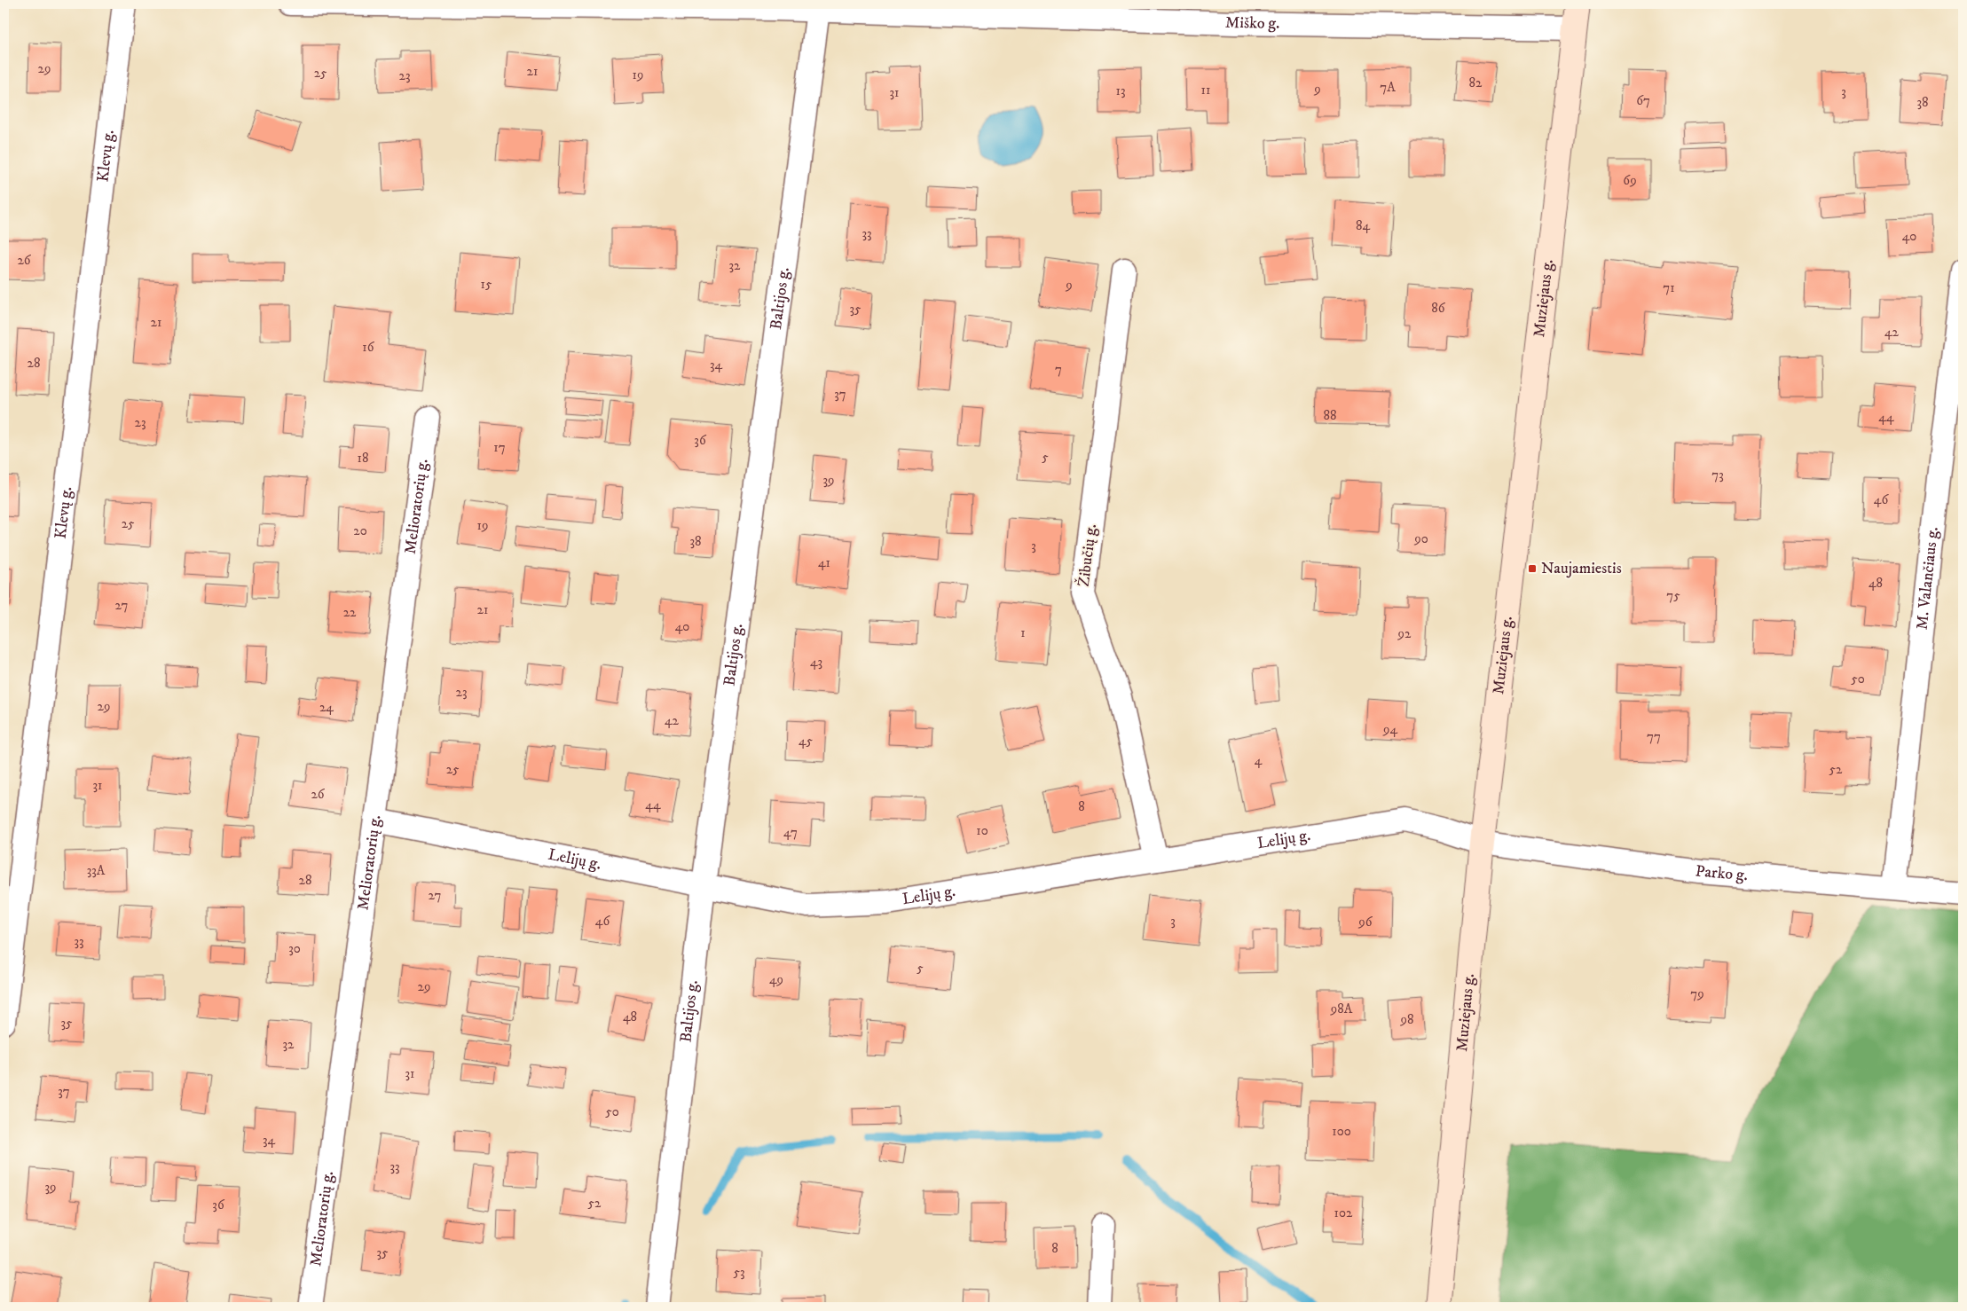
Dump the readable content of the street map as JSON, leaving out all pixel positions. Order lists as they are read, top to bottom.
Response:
{
  "streets": {
    "main road": ["Muziejaus g."],
    "street": [
      "Miško g.",
      "Klevų g.",
      "Baltijos g.",
      "Melioratorių g.",
      "Žibučių g.",
      "M. Valančiaus g.",
      "Lelijų g.",
      "Parko g."
    ]
  },
  "crossings": [
    ["Miško g.", "Muziejaus g."],
    ["Miško g.", "Baltijos g."],
    ["Muziejaus g.", "Lelijų g."],
    ["Muziejaus g.", "Parko g."],
    ["Baltijos g.", "Lelijų g."],
    ["Melioratorių g.", "Lelijų g."],
    ["Žibučių g.", "Lelijų g."],
    ["M. Valančiaus g.", "Parko g."],
    ["Lelijų g.", "Parko g."]
  ],
  "places": {
    "transit": ["Naujamiestis"]
  },
  "house_numbers": [
    "29",
    "21",
    "25",
    "19",
    "23",
    "82",
    "7A",
    "9",
    "11",
    "13",
    "3",
    "31",
    "67",
    "38",
    "69",
    "84",
    "33",
    "40",
    "26",
    "32",
    "15",
    "9",
    "71",
    "86",
    "35",
    "21",
    "42",
    "16",
    "28",
    "34",
    "7",
    "37",
    "88",
    "44",
    "23",
    "36",
    "17",
    "5",
    "18",
    "73",
    "39",
    "46",
    "25",
    "19",
    "20",
    "90",
    "38",
    "3",
    "41",
    "48",
    "75",
    "27",
    "21",
    "22",
    "40",
    "1",
    "92",
    "43",
    "50",
    "23",
    "29",
    "24",
    "42",
    "94",
    "77",
    "45",
    "4",
    "25",
    "52",
    "31",
    "26",
    "44",
    "8",
    "10",
    "47",
    "33A",
    "28",
    "27",
    "46",
    "3",
    "96",
    "33",
    "30",
    "5",
    "49",
    "29",
    "79",
    "98A",
    "48",
    "98",
    "35",
    "32",
    "31",
    "37",
    "50",
    "100",
    "34",
    "33",
    "39",
    "52",
    "36",
    "102",
    "8",
    "35",
    "53"
  ]
}
